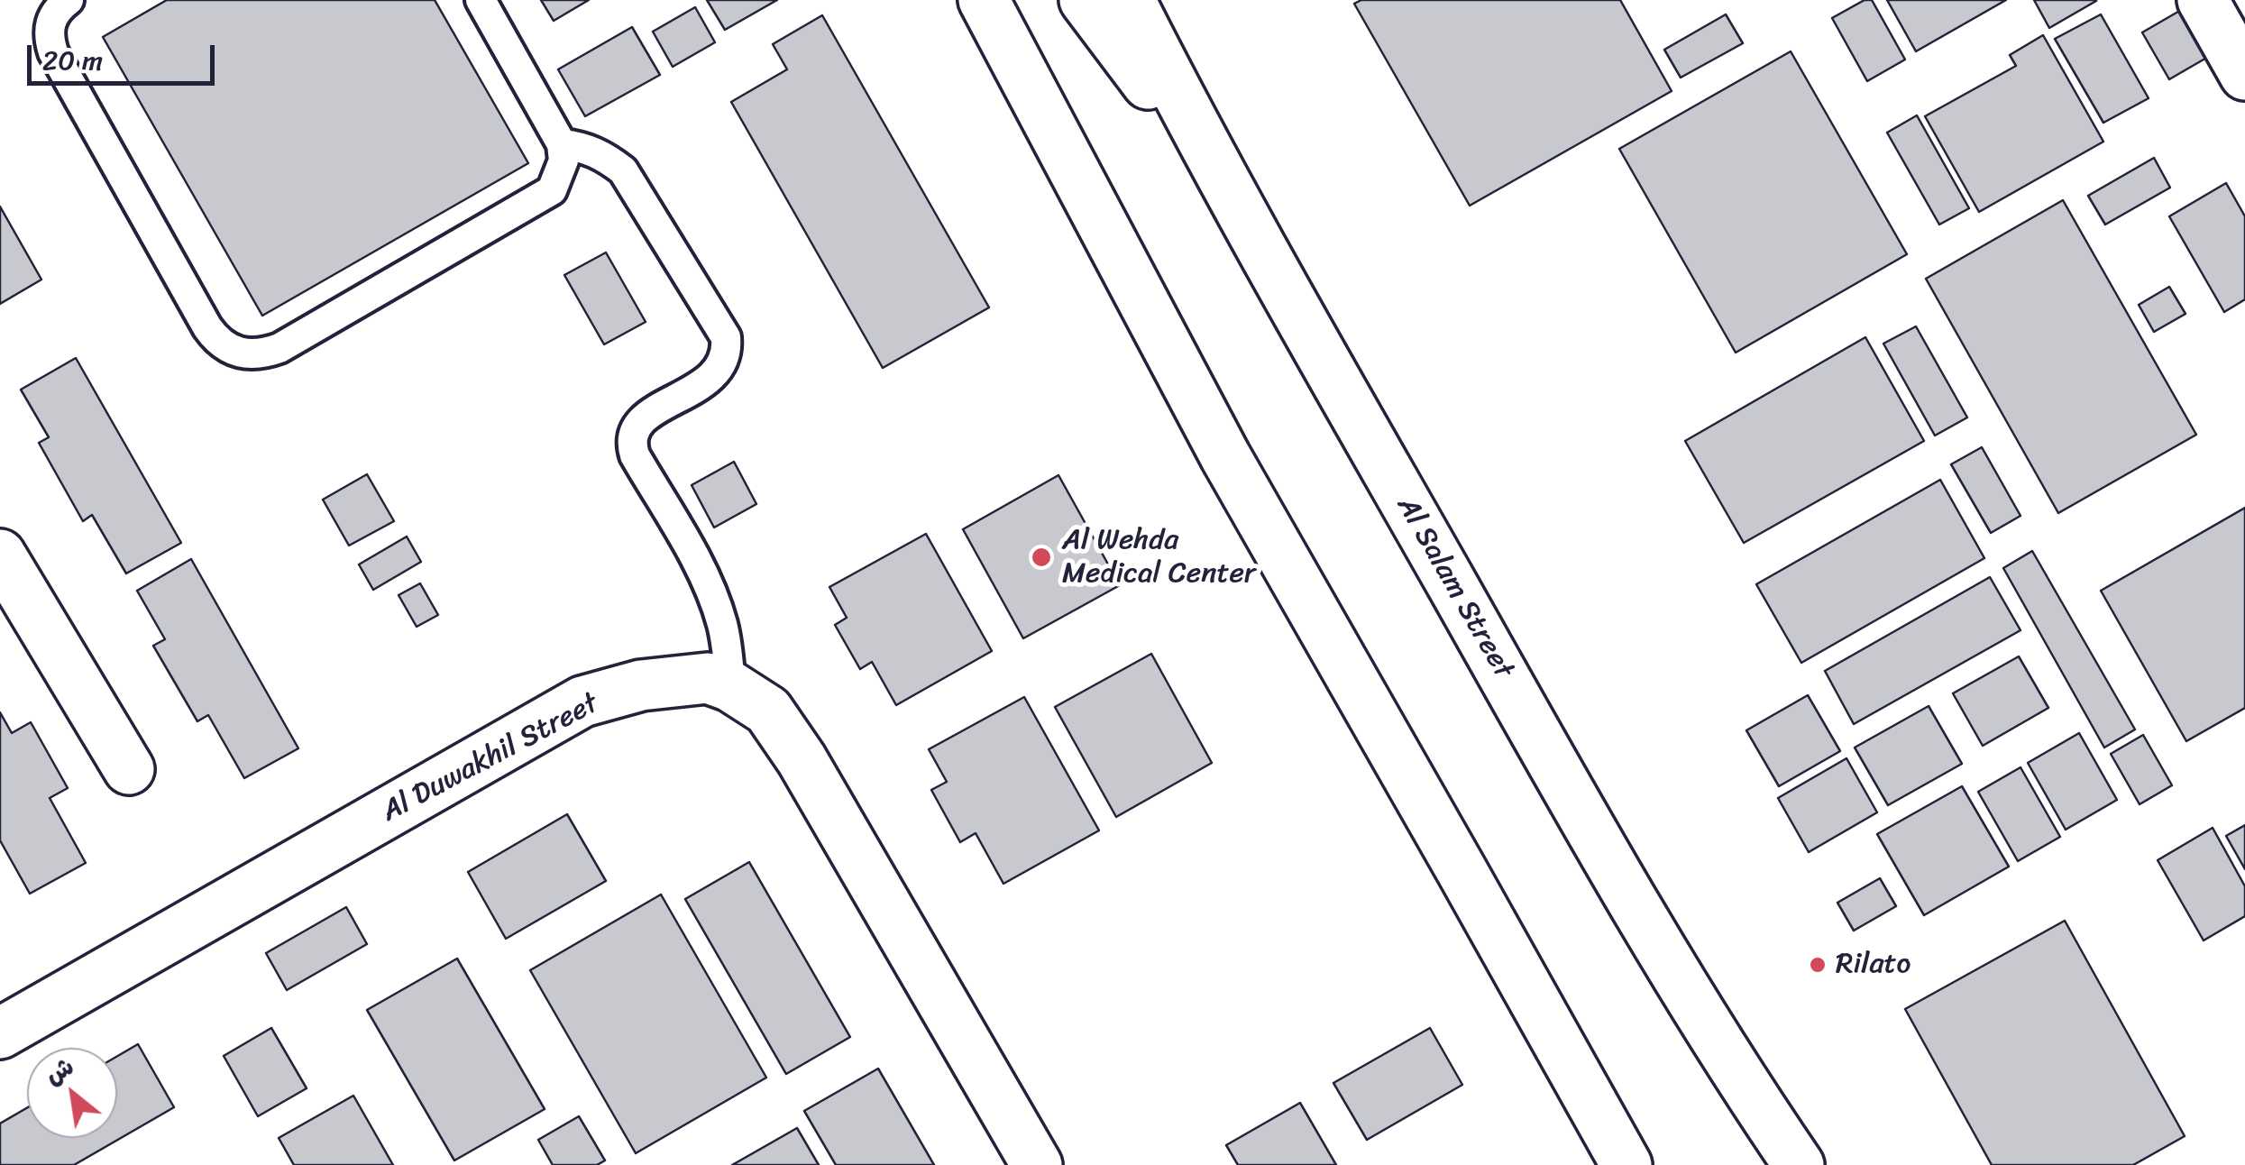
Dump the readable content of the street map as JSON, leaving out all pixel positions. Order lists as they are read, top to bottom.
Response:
{
  "streets": {
    "main road": ["Al Salam Street", "Al Duwakhil Street"]
  },
  "places": ["Al Wehda Medical Center", "Rilato"],
  "scale_bar": "20 m",
  "north": "top left"
}
